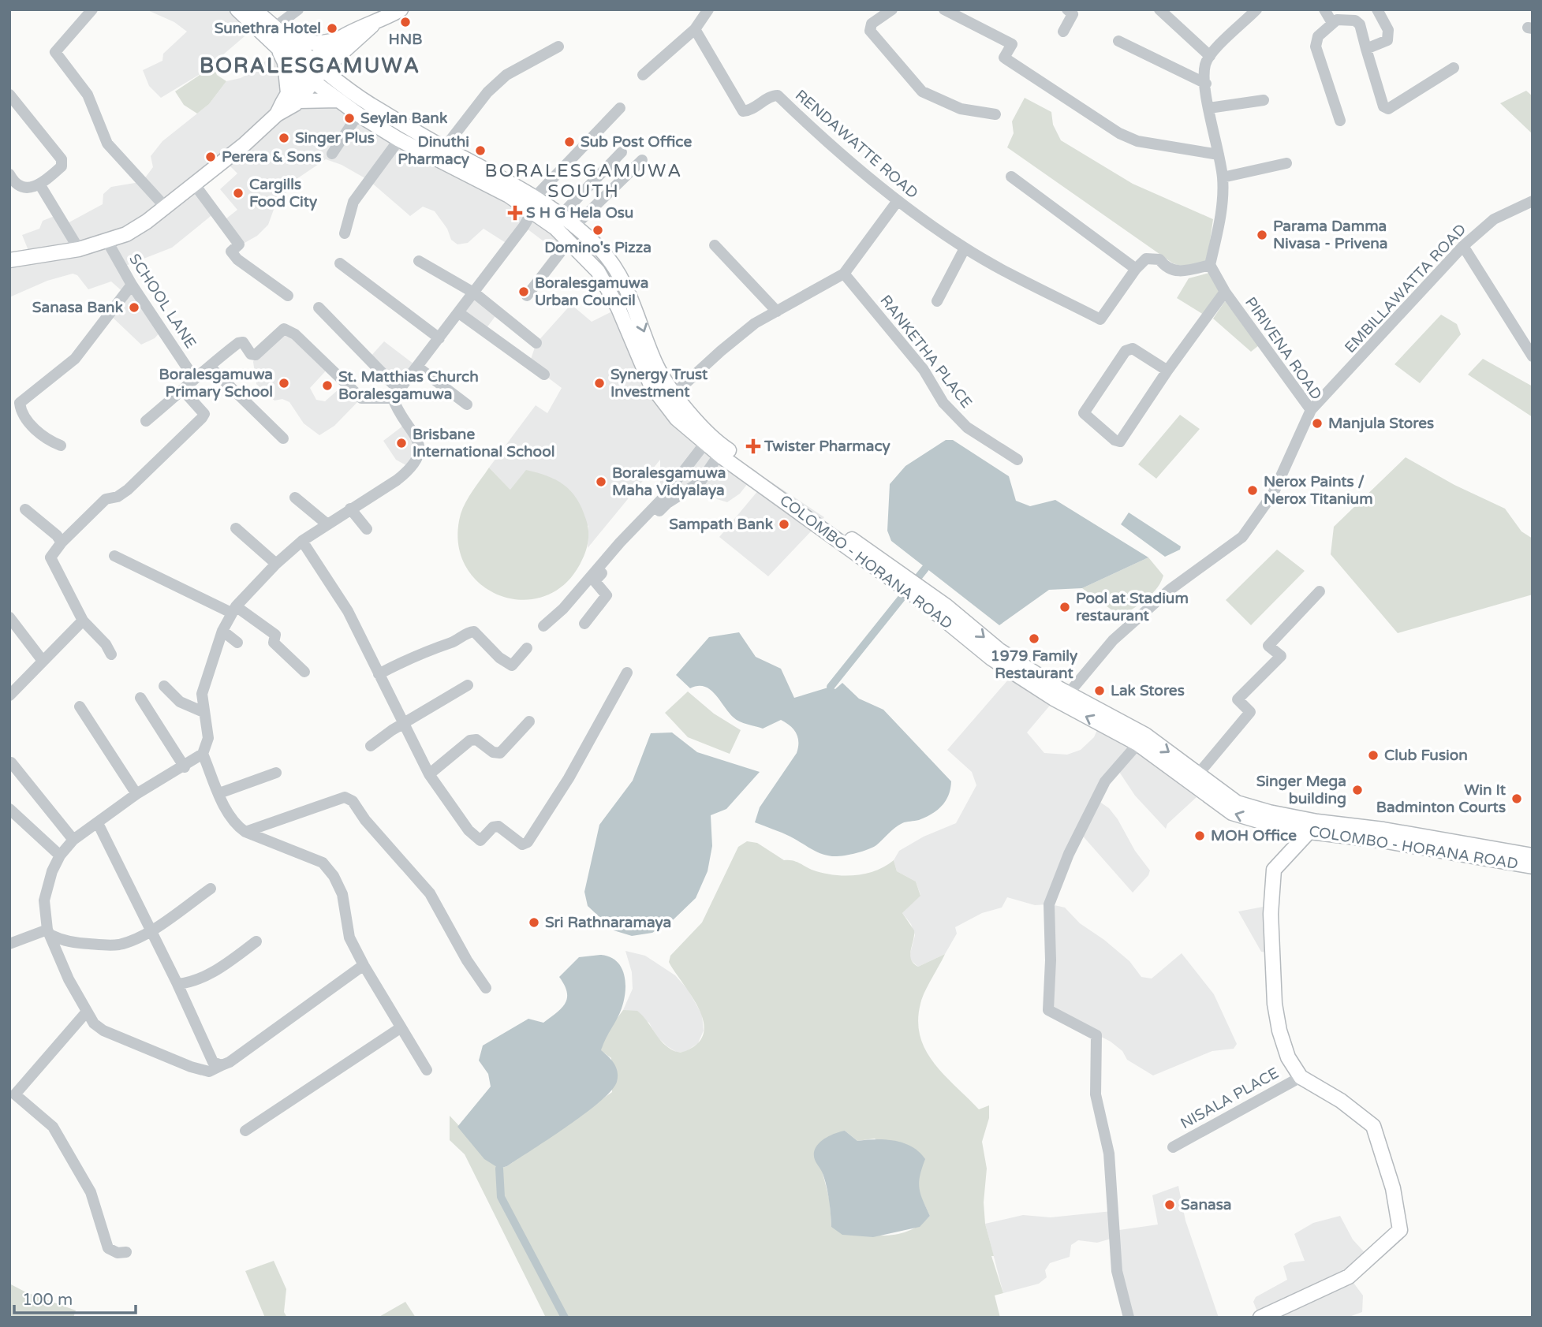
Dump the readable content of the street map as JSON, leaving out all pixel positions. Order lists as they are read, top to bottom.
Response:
{
  "streets": {
    "main road": ["COLOMBO - HORANA ROAD"],
    "street": [
      "RENDAWATTE ROAD",
      "EMBILLAWATTA ROAD",
      "SCHOOL LANE",
      "PIRIVENA ROAD",
      "RANKETHA PLACE",
      "NISALA PLACE"
    ]
  },
  "crossings": [
    ["EMBILLAWATTA ROAD", "PIRIVENA ROAD"],
    ["PIRIVENA ROAD", "COLOMBO - HORANA ROAD"]
  ],
  "districts": ["BORALESGAMUWA", "BORALESGAMUWA SOUTH"],
  "places": {
    "other": [
      "HNB",
      "Sunethra Hotel",
      "Seylan Bank",
      "Singer Plus",
      "Sub Post Office",
      "Dinuthi Pharmacy",
      "Perera & Sons",
      "Cargills Food City",
      "Domino's Pizza",
      "Parama Damma Nivasa - Privena",
      "Boralesgamuwa Urban Council",
      "Sanasa Bank",
      "Boralesgamuwa Primary School",
      "Synergy Trust Investment",
      "St. Matthias Church Boralesgamuwa",
      "Manjula Stores",
      "Brisbane International School",
      "Boralesgamuwa Maha Vidyalaya",
      "Nerox Paints / Nerox Titanium",
      "Sampath Bank",
      "Pool at Stadium restaurant",
      "1979 Family Restaurant",
      "Lak Stores",
      "Club Fusion",
      "Singer Mega building",
      "Win It Badminton Courts",
      "MOH Office",
      "Sri Rathnaramaya",
      "Sanasa"
    ],
    "health": ["S H G Hela Osu", "Twister Pharmacy"]
  },
  "scale_bar": "100 m"
}
